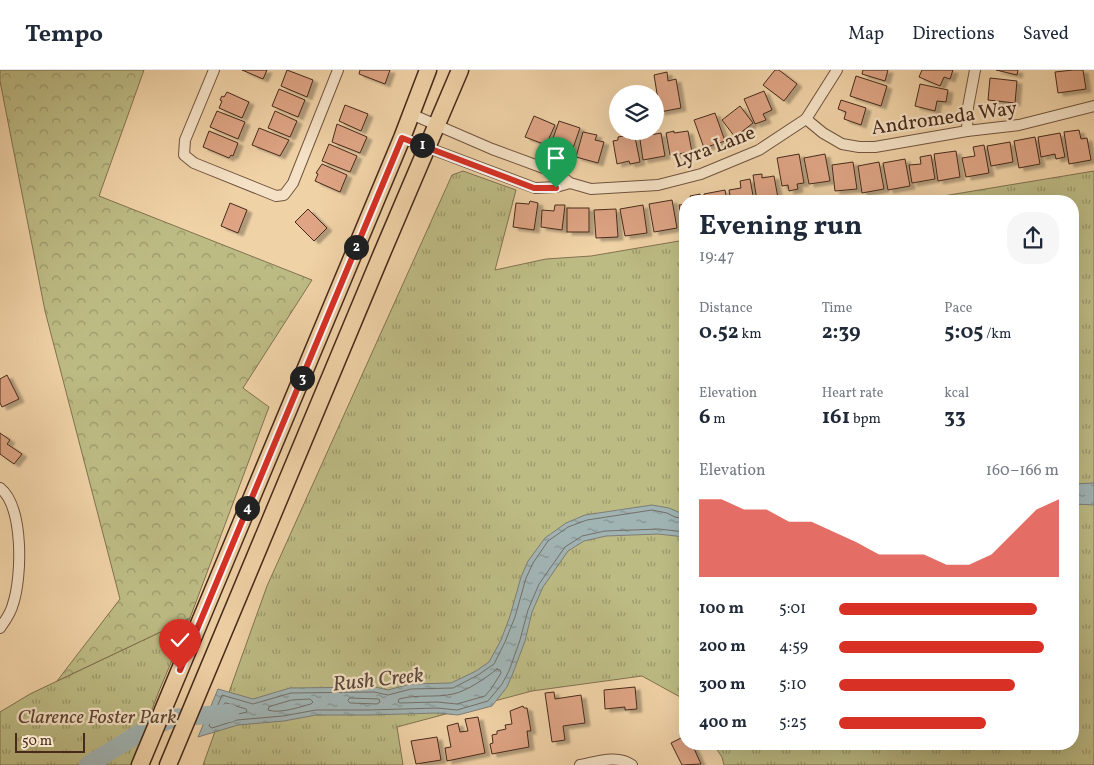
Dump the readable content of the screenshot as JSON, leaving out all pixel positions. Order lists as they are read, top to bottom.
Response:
{
  "streets": {
    "street": ["Andromeda Way", "Lyra Lane"]
  },
  "crossings": [
    ["Andromeda Way", "Lyra Lane"]
  ],
  "water": ["Rush Creek"],
  "parks": ["Clarence Foster Park"],
  "scale_bar": "50 m",
  "page": {
    "header": "Tempo",
    "nav": ["Map", "Directions", "Saved"],
    "pins": [
      "1",
      "2",
      "3",
      "4"
    ],
    "heading": ["Evening run", "19:47"],
    "stats": [
      ["Distance", "0.52 km"],
      ["Time", "2:39"],
      ["Pace", "5:05 /km"],
      ["Elevation", "6 m"],
      ["Heart rate", "161 bpm"],
      ["kcal", "33"]
    ],
    "chart": ["Elevation", "160–166 m"],
    "list": [
      {
        "name": "100 m",
        "note": "5:01"
      },
      {
        "name": "200 m",
        "note": "4:59"
      },
      {
        "name": "300 m",
        "note": "5:10"
      },
      {
        "name": "400 m",
        "note": "5:25"
      }
    ],
    "scale": "50 m"
  }
}
